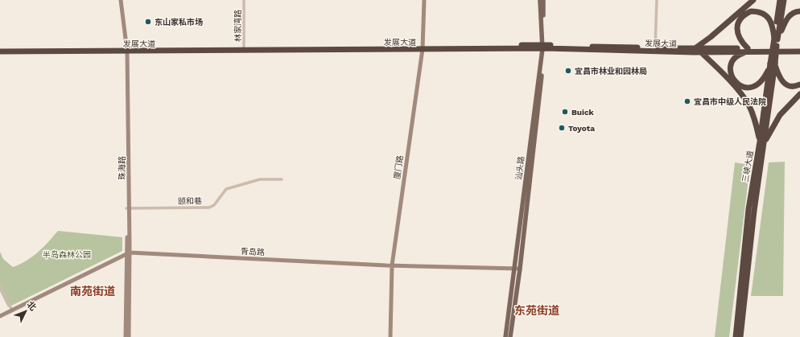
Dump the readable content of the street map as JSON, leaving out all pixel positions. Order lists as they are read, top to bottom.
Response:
{
  "streets": {
    "highway": ["发展大道", "三峡大道"],
    "main road": ["汕头路"],
    "street": [
      "林家湾路",
      "厦门路",
      "珠海路",
      "颐和巷",
      "青岛路"
    ]
  },
  "crossings": [
    ["林家湾路", "发展大道"],
    ["发展大道", "厦门路"],
    ["发展大道", "珠海路"],
    ["发展大道", "汕头路"],
    ["厦门路", "青岛路"],
    ["珠海路", "颐和巷"],
    ["珠海路", "青岛路"],
    ["汕头路", "青岛路"]
  ],
  "districts": ["南苑街道", "东苑街道"],
  "parks": ["半岛森林公园"],
  "places": [
    "东山家私市场",
    "宜昌市林业和园林局",
    "宜昌市中级人民法院",
    "Buick",
    "Toyota"
  ],
  "north": "top right"
}
